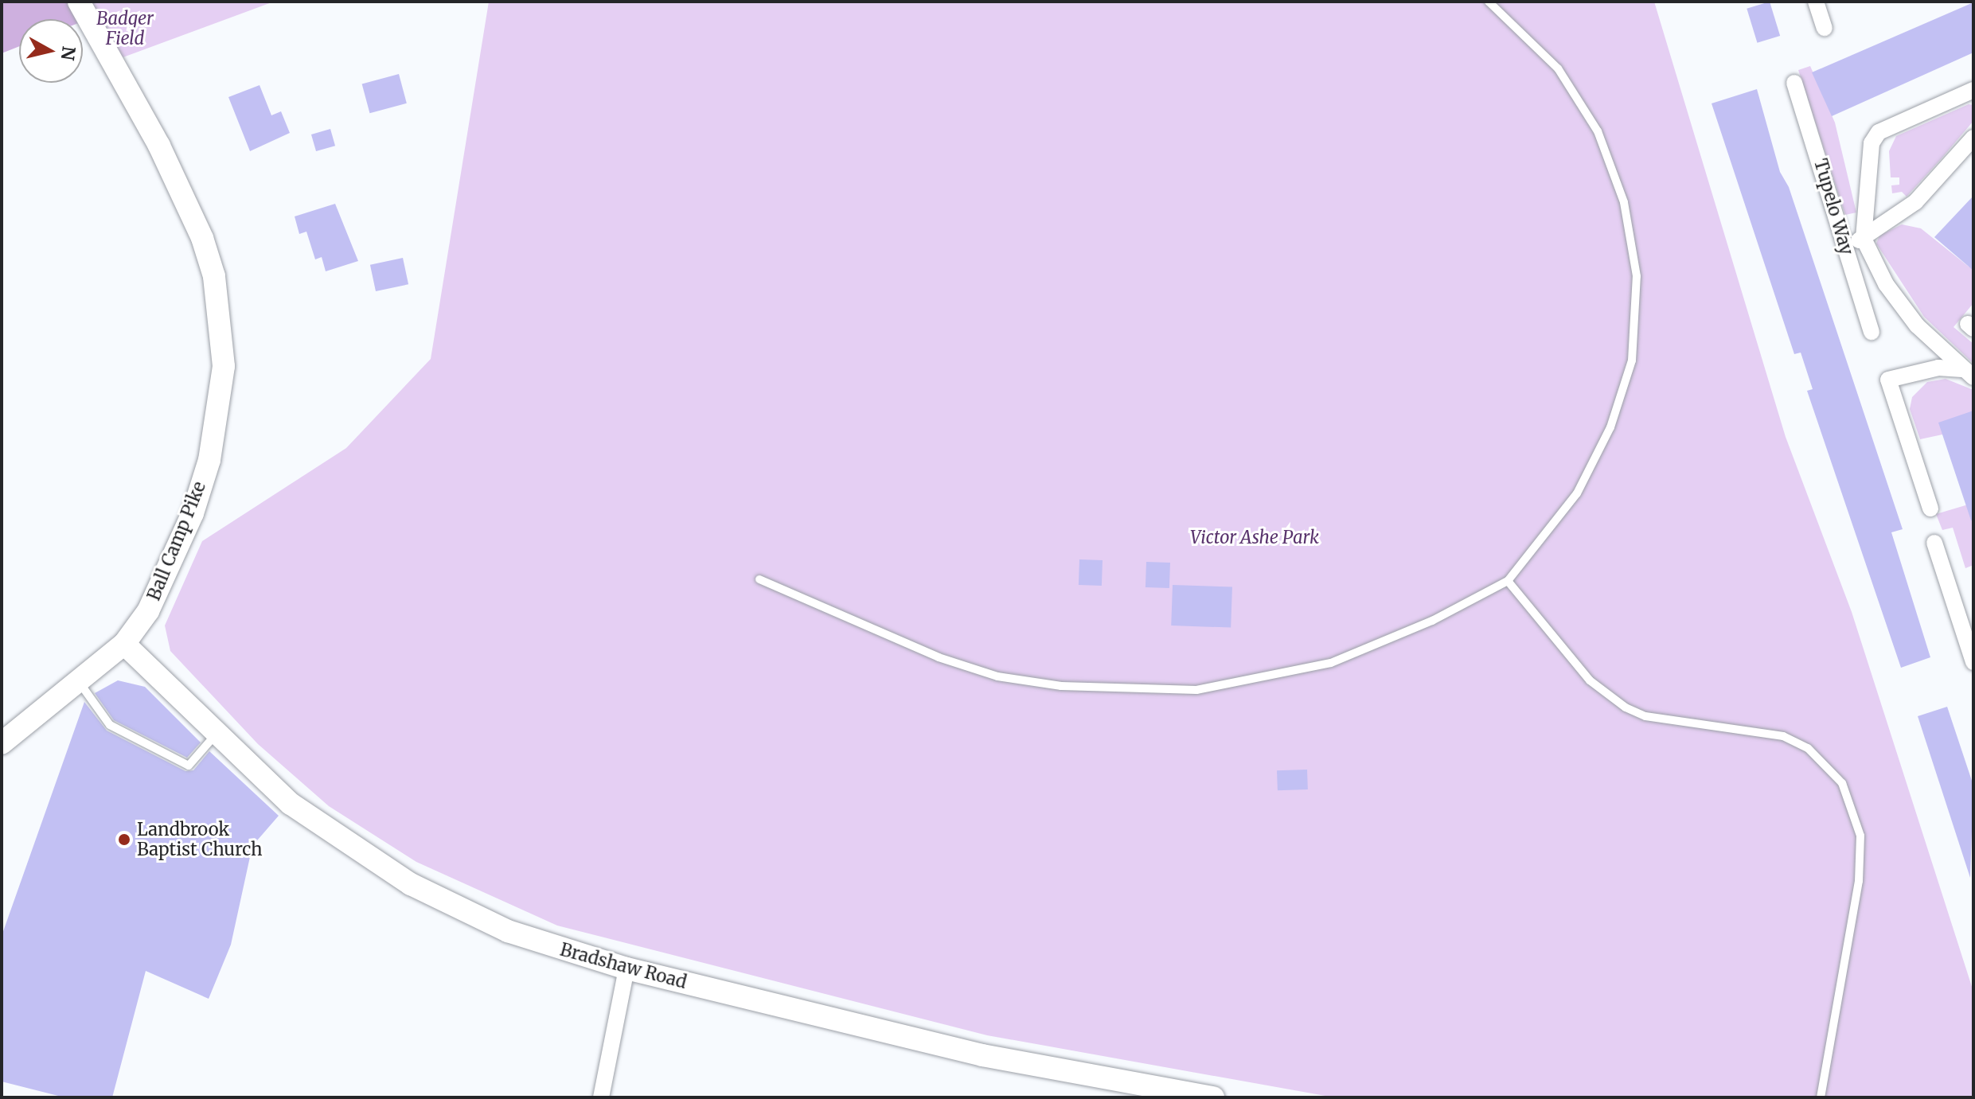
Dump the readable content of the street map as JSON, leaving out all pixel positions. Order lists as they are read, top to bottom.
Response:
{
  "streets": {
    "street": ["Tupelo Way", "Ball Camp Pike", "Bradshaw Road"]
  },
  "crossings": [
    ["Ball Camp Pike", "Bradshaw Road"]
  ],
  "parks": ["Badger Field", "Victor Ashe Park"],
  "places": ["Landbrook Baptist Church"],
  "north": "right"
}
